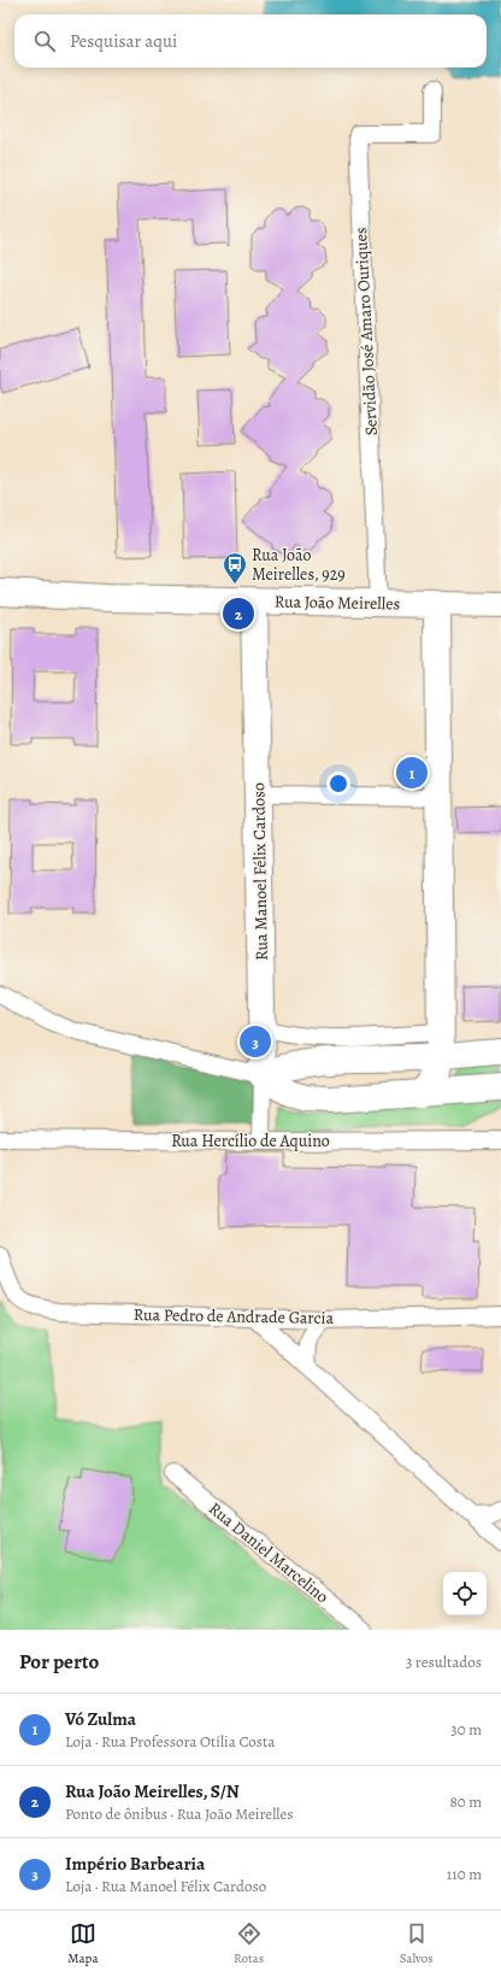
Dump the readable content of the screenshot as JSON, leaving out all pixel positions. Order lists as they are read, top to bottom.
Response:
{
  "streets": {
    "main road": ["Rua João Meirelles", "Rua Manoel Félix Cardoso"],
    "street": [
      "Servidão José Amaro Ouriques",
      "Rua Hercílio de Aquino",
      "Rua Pedro de Andrade Garcia",
      "Rua Daniel Marcelino"
    ]
  },
  "crossings": [
    ["Servidão José Amaro Ouriques", "Rua João Meirelles"],
    ["Rua João Meirelles", "Rua Manoel Félix Cardoso"],
    ["Rua Manoel Félix Cardoso", "Rua Hercílio de Aquino"]
  ],
  "places": {
    "bus stop": ["Rua João Meirelles, 929"]
  },
  "page": {
    "search": "Pesquisar aqui",
    "pins": ["2", "1", "3"],
    "heading": ["Por perto", "3 resultados"],
    "list": [
      {
        "mark": "1",
        "name": "Vó Zulma",
        "note": "Loja · Rua Professora Otília Costa",
        "value": "30 m"
      },
      {
        "mark": "2",
        "name": "Rua João Meirelles, S/N",
        "note": "Ponto de ônibus · Rua João Meirelles",
        "value": "80 m"
      },
      {
        "mark": "3",
        "name": "Império Barbearia",
        "note": "Loja · Rua Manoel Félix Cardoso",
        "value": "110 m"
      }
    ],
    "nav": ["Mapa", "Rotas", "Salvos"]
  }
}
